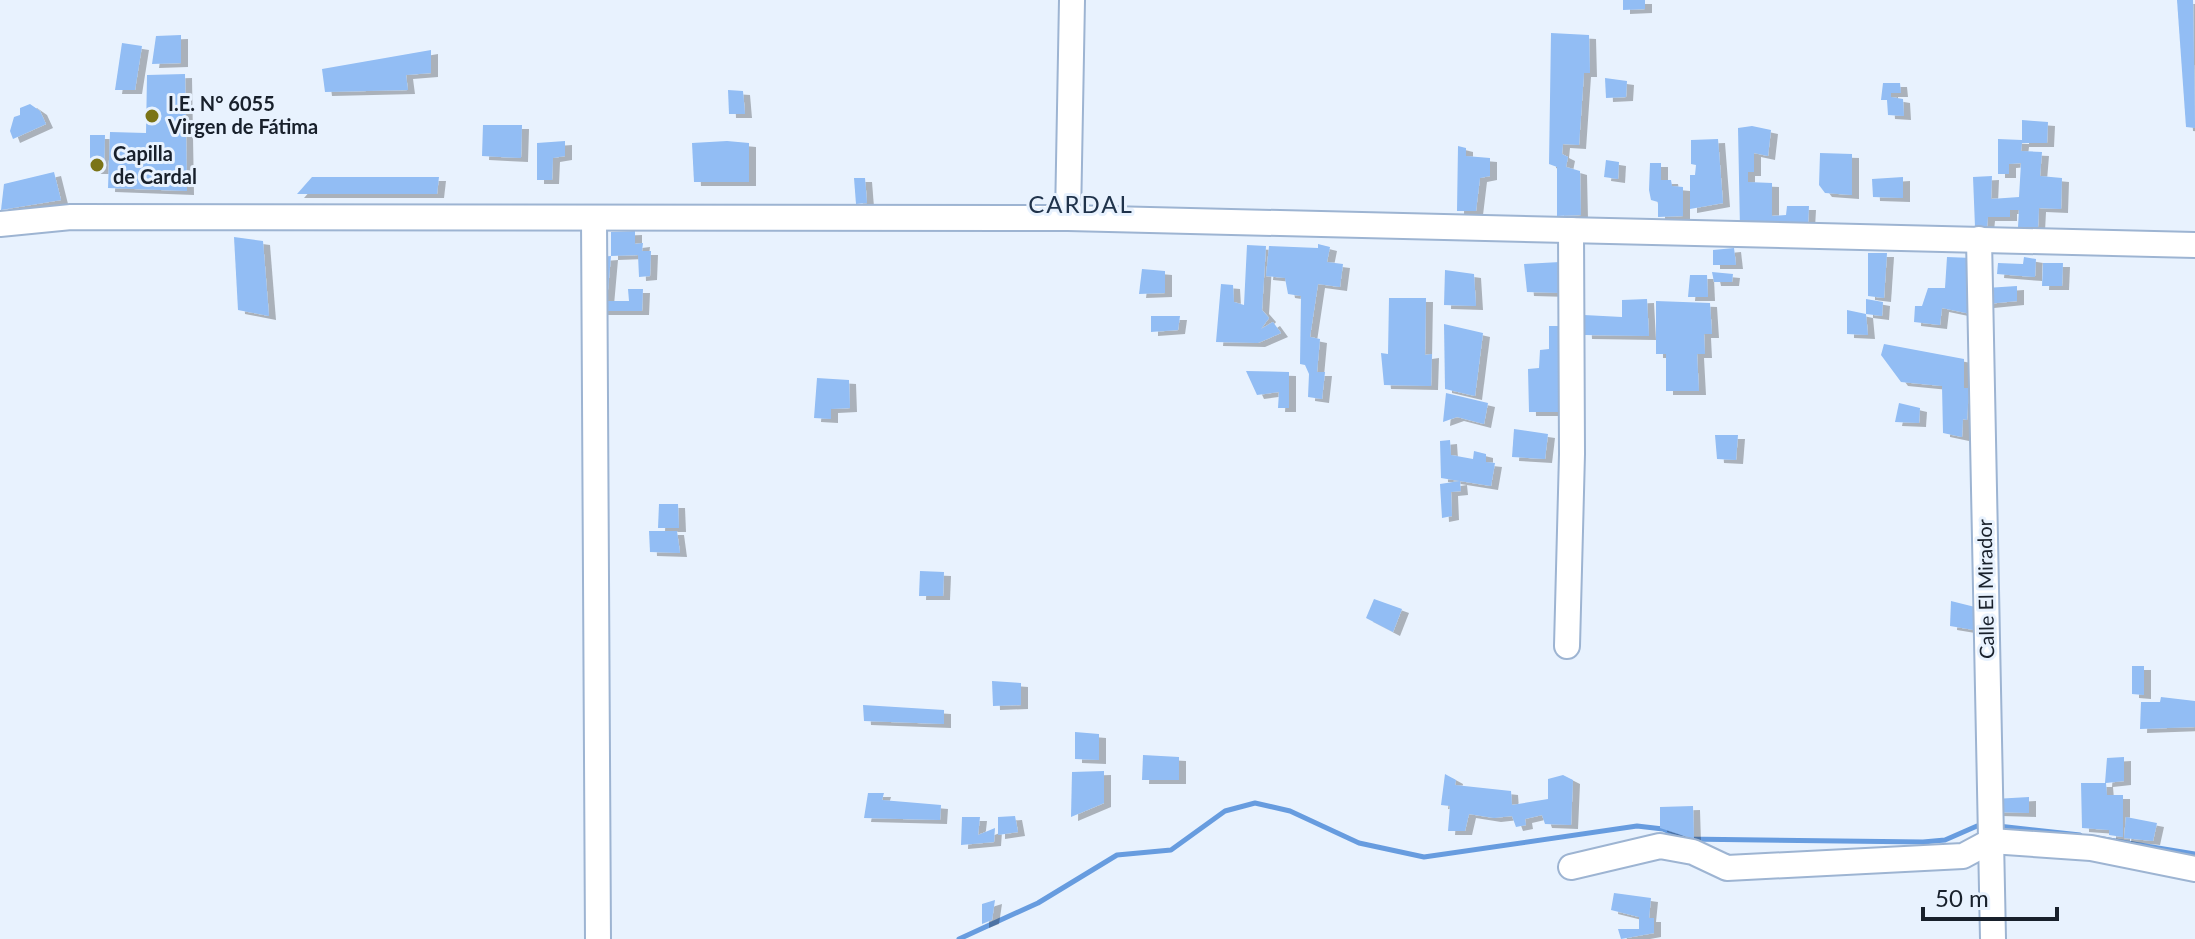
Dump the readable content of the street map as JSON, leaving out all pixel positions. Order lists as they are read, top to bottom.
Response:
{
  "streets": {
    "street": ["Calle El Mirador"]
  },
  "districts": ["CARDAL"],
  "places": ["I.E. N° 6055 Virgen de Fátima", "Capilla de Cardal"],
  "scale_bar": "50 m"
}
